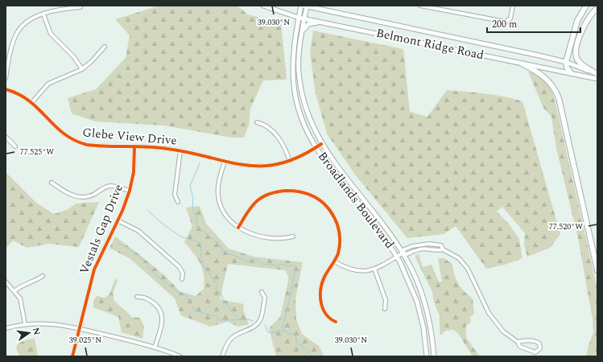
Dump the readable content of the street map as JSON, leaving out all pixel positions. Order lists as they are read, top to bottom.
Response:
{
  "streets": {
    "main road": ["Belmont Ridge Road", "Broadlands Boulevard"],
    "street": ["Glebe View Drive", "Vestals Gap Drive"]
  },
  "crossings": [
    ["Belmont Ridge Road", "Broadlands Boulevard"],
    ["Glebe View Drive", "Broadlands Boulevard"],
    ["Glebe View Drive", "Vestals Gap Drive"]
  ],
  "scale_bar": "200 m",
  "north": "right",
  "coordinates": [
    "39.030°N",
    "77.525°W",
    "77.520°W",
    "39.025°N"
  ]
}
